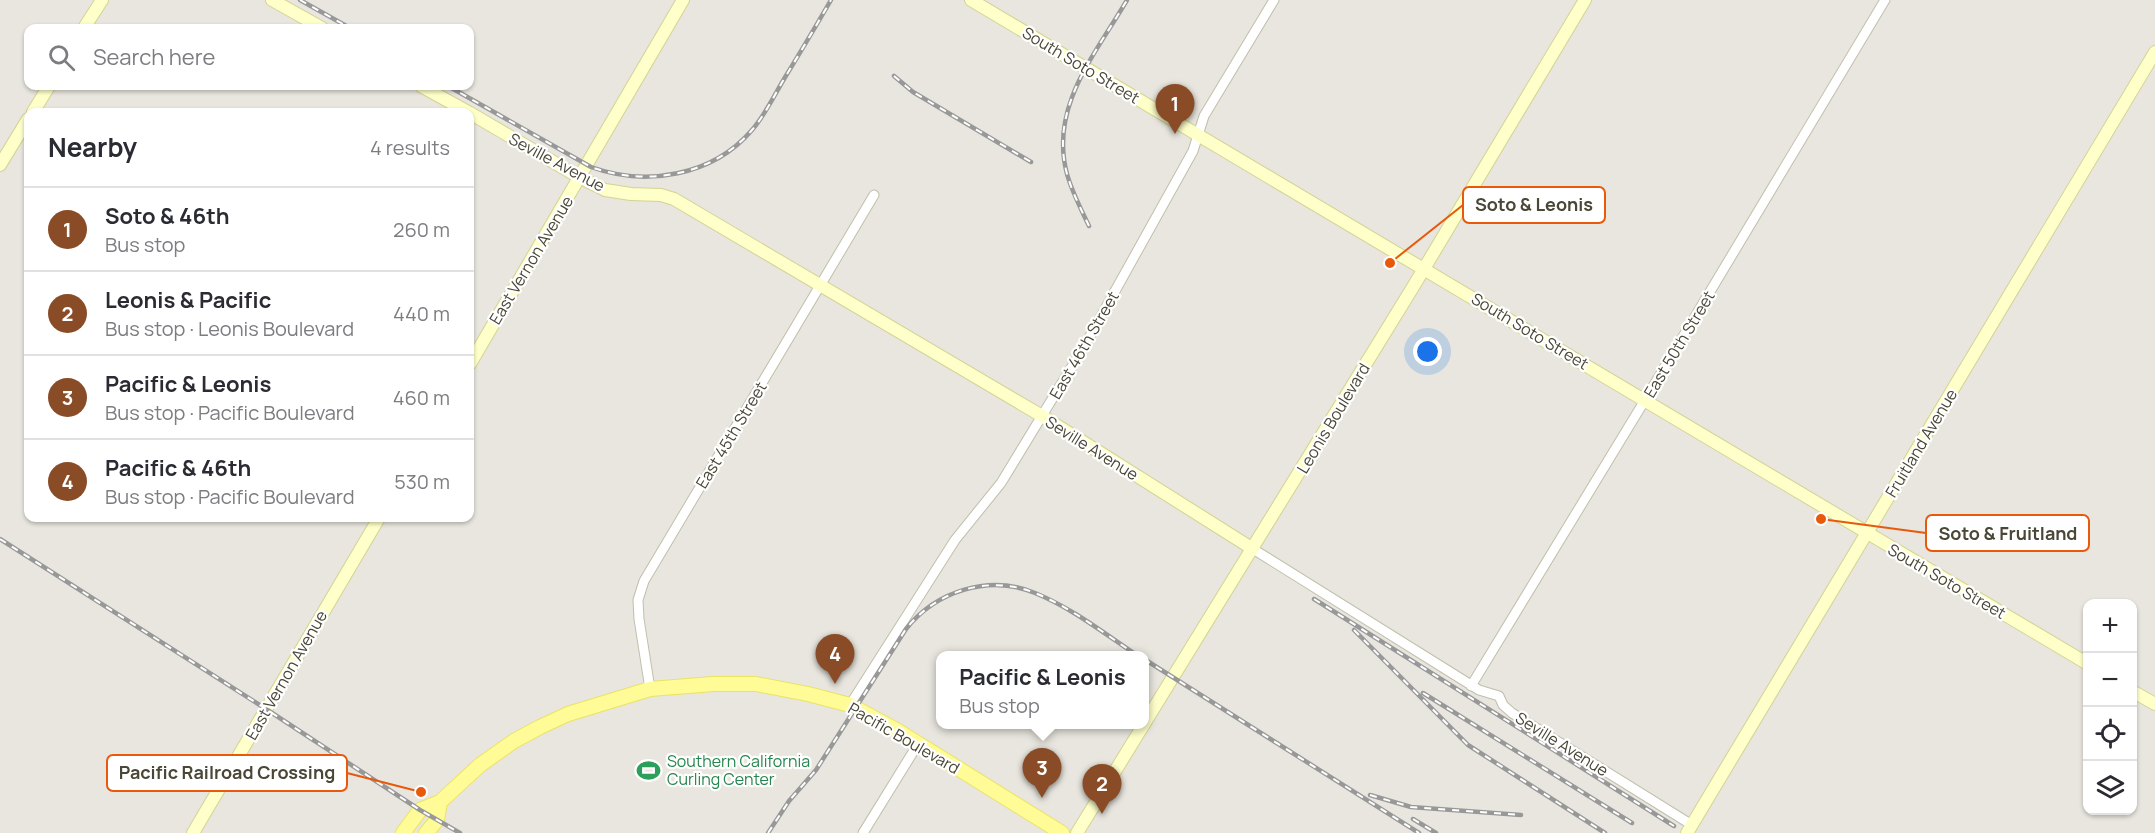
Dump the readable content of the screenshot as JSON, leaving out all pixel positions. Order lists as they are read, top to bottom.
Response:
{
  "streets": {
    "main road": ["Pacific Boulevard"],
    "street": [
      "South Soto Street",
      "Seville Avenue",
      "East Vernon Avenue",
      "East 50th Street",
      "East 46th Street",
      "Leonis Boulevard",
      "East 45th Street",
      "Fruitland Avenue"
    ]
  },
  "crossings": [
    ["South Soto Street", "East 50th Street"],
    ["South Soto Street", "East 46th Street"],
    ["South Soto Street", "Leonis Boulevard"],
    ["South Soto Street", "Fruitland Avenue"],
    ["Seville Avenue", "East Vernon Avenue"],
    ["Seville Avenue", "East 50th Street"],
    ["Seville Avenue", "East 46th Street"],
    ["Seville Avenue", "Leonis Boulevard"],
    ["Seville Avenue", "East 45th Street"],
    ["Seville Avenue", "Fruitland Avenue"],
    ["East 46th Street", "Pacific Boulevard"],
    ["East 45th Street", "Pacific Boulevard"]
  ],
  "places": {
    "other": ["Soto & Leonis", "Soto & Fruitland", "Pacific Railroad Crossing"],
    "sports": ["Southern California Curling Center"]
  },
  "page": {
    "search": "Search here",
    "pins": [
      "1",
      "4",
      "3",
      "2"
    ],
    "heading": ["Nearby", "4 results"],
    "list": [
      {
        "mark": "1",
        "name": "Soto & 46th",
        "note": "Bus stop",
        "value": "260 m"
      },
      {
        "mark": "2",
        "name": "Leonis & Pacific",
        "note": "Bus stop · Leonis Boulevard",
        "value": "440 m"
      },
      {
        "mark": "3",
        "name": "Pacific & Leonis",
        "note": "Bus stop · Pacific Boulevard",
        "value": "460 m"
      },
      {
        "mark": "4",
        "name": "Pacific & 46th",
        "note": "Bus stop · Pacific Boulevard",
        "value": "530 m"
      }
    ],
    "map_buttons": ["+", "−"],
    "popup": ["Pacific & Leonis", "Bus stop"]
  }
}
